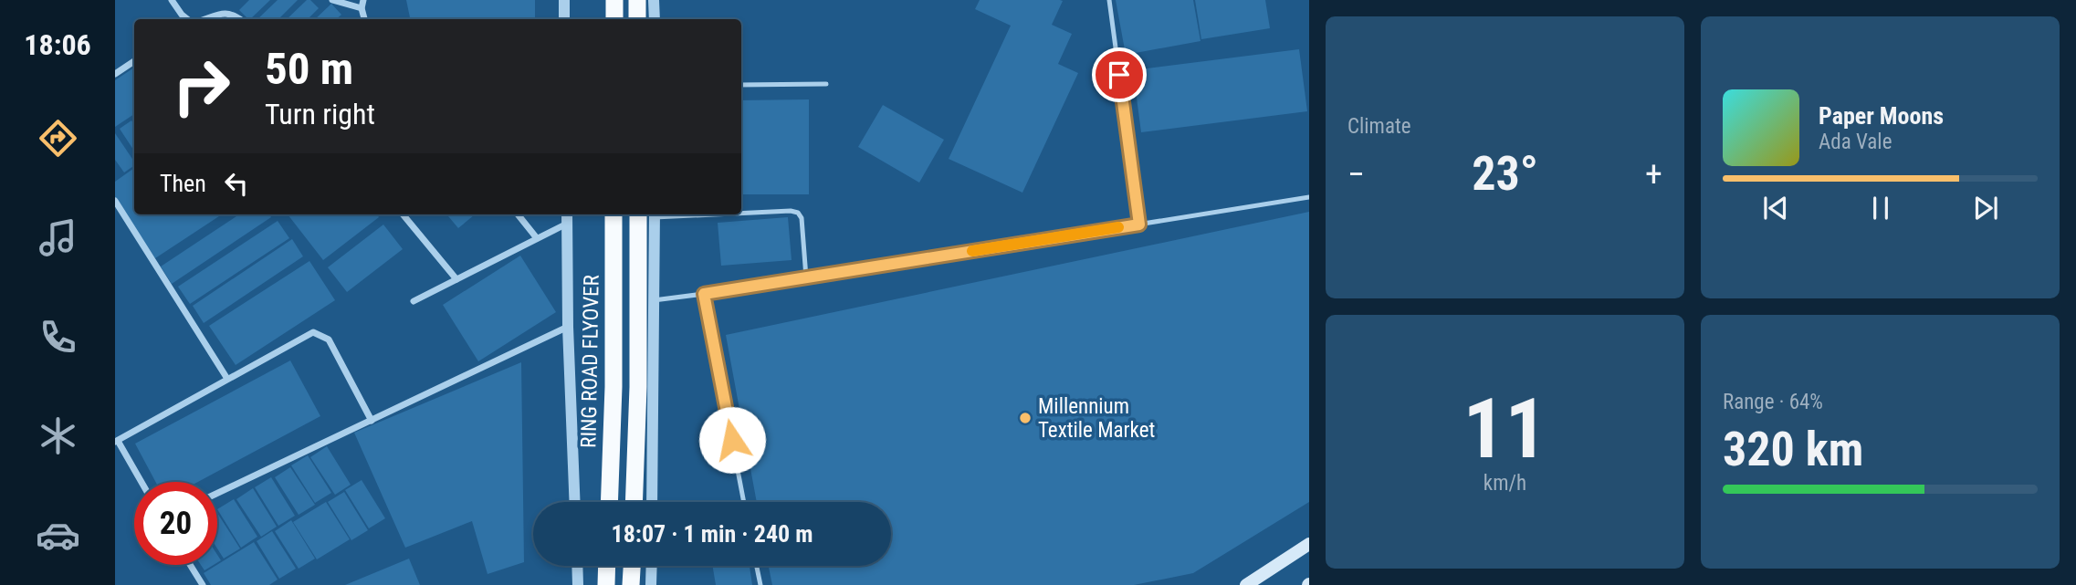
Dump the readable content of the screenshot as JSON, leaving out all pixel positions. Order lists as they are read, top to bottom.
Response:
{
  "streets": {
    "highway": ["RING ROAD FLYOVER"]
  },
  "places": ["Millennium Textile Market"],
  "page": {
    "tabs": "18:06",
    "tile": [
      "Climate",
      ["11", "km/h"],
      ["Range · 64%", "320 km"]
    ],
    "turn": ["50 m", "Turn right"],
    "song": ["Paper Moons", "Ada Vale"],
    "heat": ["−", "23°", "+"],
    "then": "Then",
    "limit": "20",
    "trip": "18:07 · 1 min · 240 m"
  }
}
